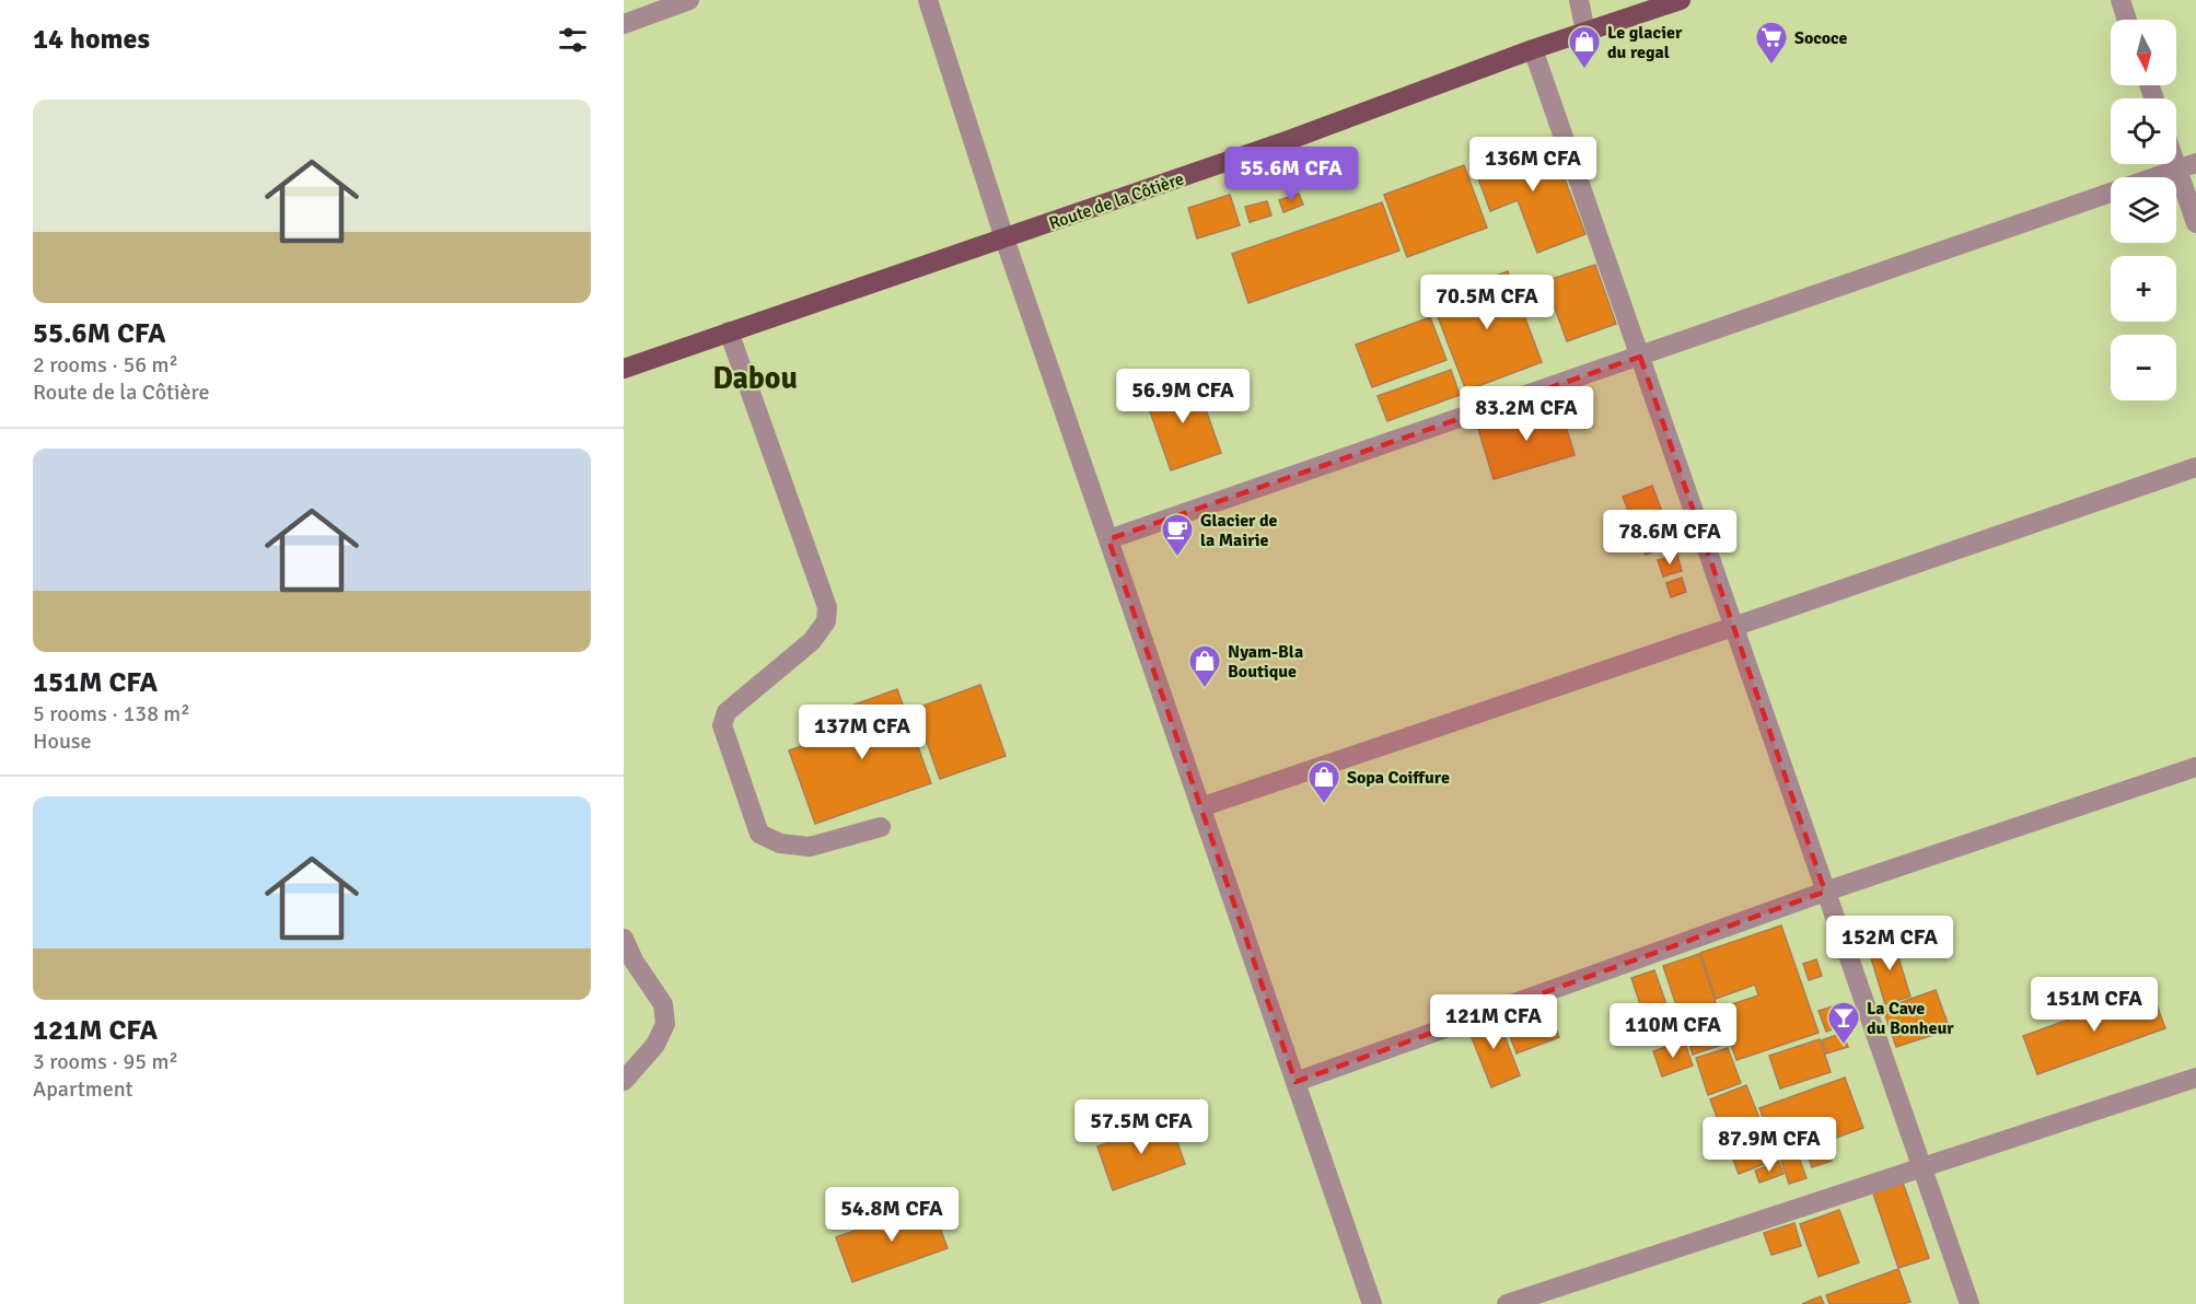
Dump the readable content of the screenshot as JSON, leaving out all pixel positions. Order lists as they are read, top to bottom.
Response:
{
  "streets": {
    "main road": ["Route de la Côtière"]
  },
  "districts": ["Dabou"],
  "places": {
    "supermarket": ["Sococe"],
    "shop": ["Le glacier du regal", "Nyam-Bla Boutique", "Sopa Coiffure"],
    "cafe": ["Glacier de la Mairie"],
    "bar": ["La Cave du Bonheur"]
  },
  "north": "bottom",
  "page": {
    "heading": "14 homes",
    "map_buttons": ["+", "−"],
    "list": [
      {
        "name": "55.6M CFA",
        "note": "2 rooms · 56 m² · Route de la Côtière"
      },
      {
        "name": "151M CFA",
        "note": "5 rooms · 138 m² · House"
      },
      {
        "name": "121M CFA",
        "note": "3 rooms · 95 m² · Apartment"
      }
    ],
    "price": [
      "136M CFA",
      "55.6M CFA",
      "70.5M CFA",
      "56.9M CFA",
      "83.2M CFA",
      "78.6M CFA",
      "137M CFA",
      "152M CFA",
      "151M CFA",
      "121M CFA",
      "110M CFA",
      "57.5M CFA",
      "87.9M CFA",
      "54.8M CFA"
    ]
  }
}
